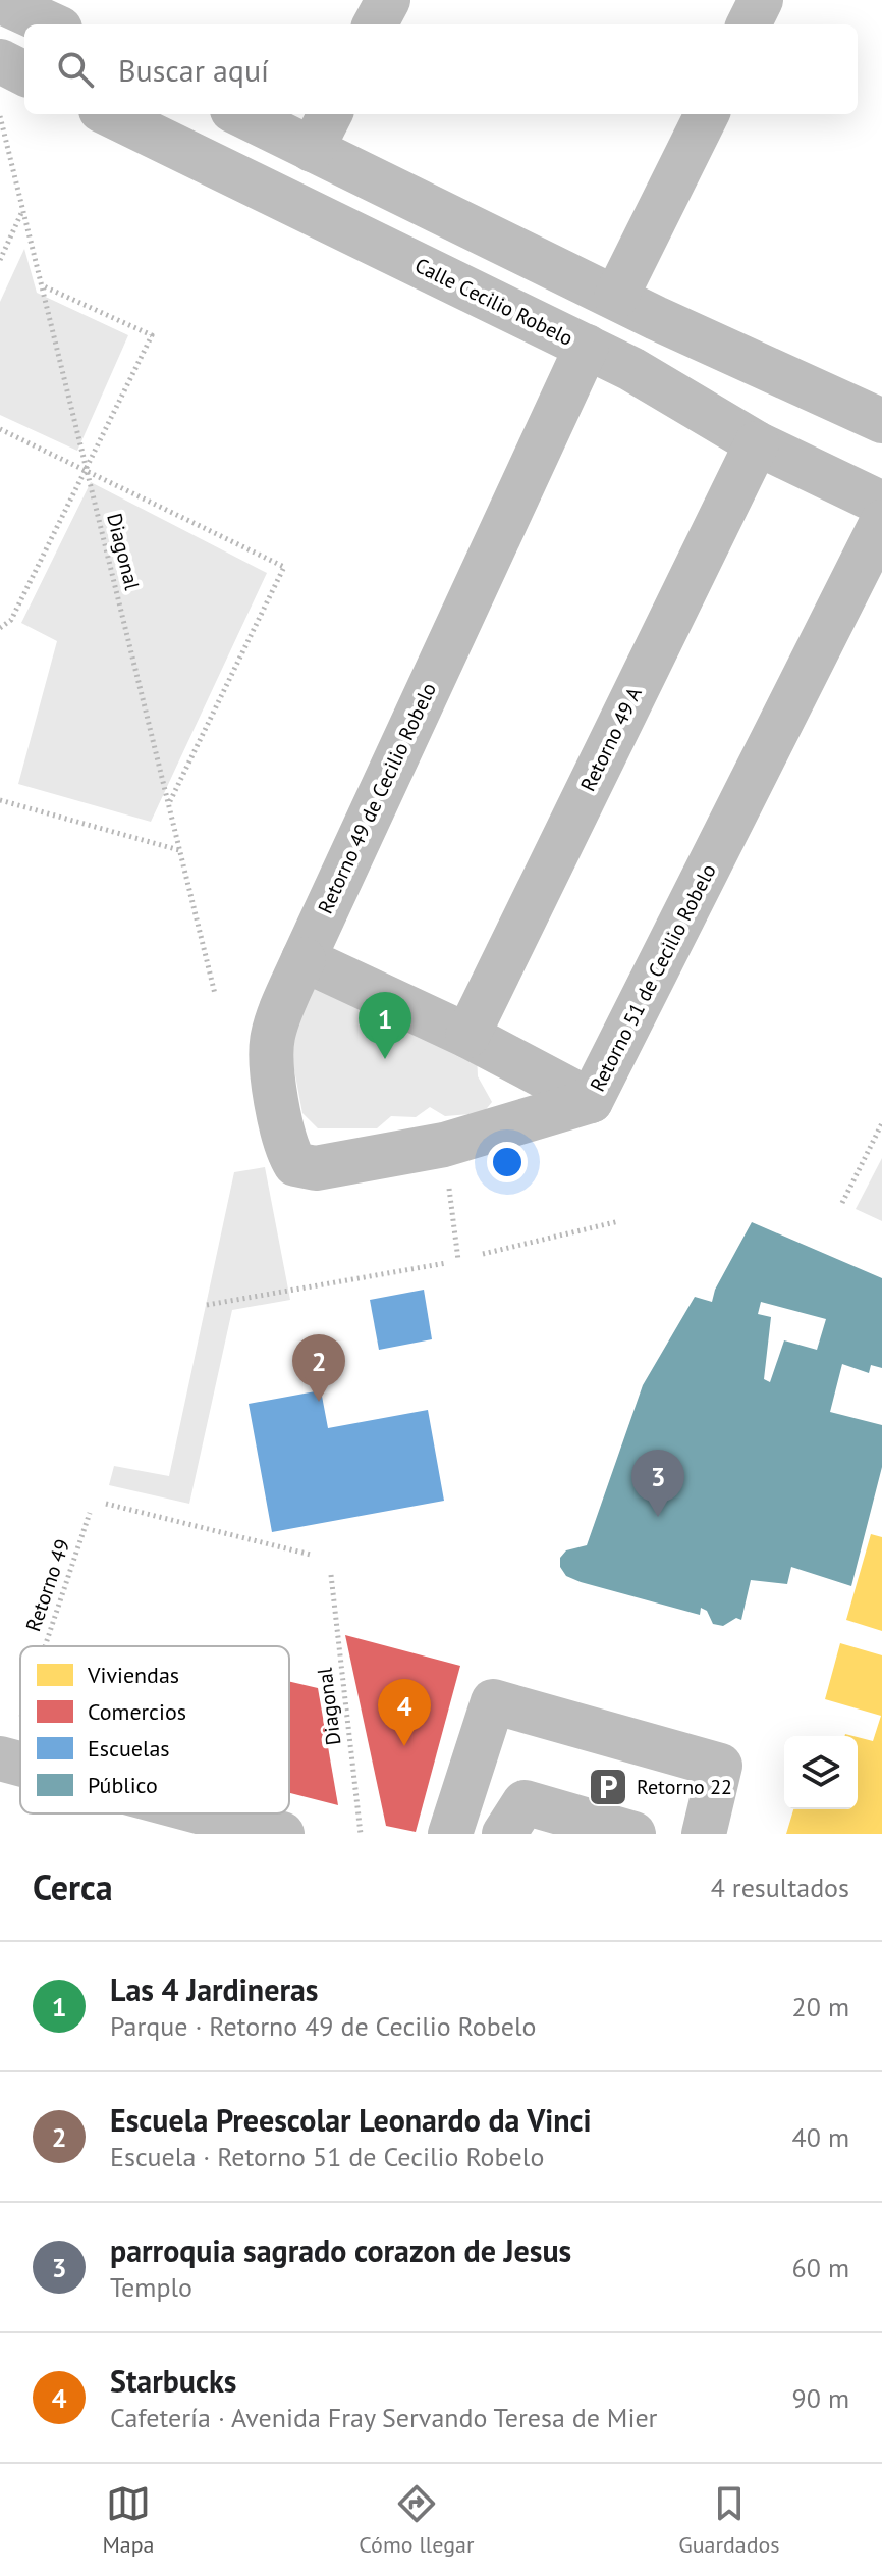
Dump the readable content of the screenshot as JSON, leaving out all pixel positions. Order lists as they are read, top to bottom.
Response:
{
  "streets": {
    "street": [
      "Calle Cecilio Robelo",
      "Retorno 49 A",
      "Retorno 49 de Cecilio Robelo",
      "Retorno 51 de Cecilio Robelo"
    ],
    "path": ["Diagonal", "Retorno 49"]
  },
  "crossings": [
    ["Calle Cecilio Robelo", "Retorno 49 A"],
    ["Calle Cecilio Robelo", "Retorno 49 de Cecilio Robelo"],
    ["Retorno 49 de Cecilio Robelo", "Retorno 51 de Cecilio Robelo"]
  ],
  "places": {
    "parking": ["Retorno 22"]
  },
  "legend": [
    "Viviendas",
    "Comercios",
    "Escuelas",
    "Público"
  ],
  "page": {
    "search": "Buscar aquí",
    "pins": [
      "1",
      "2",
      "3",
      "4"
    ],
    "heading": ["Cerca", "4 resultados"],
    "list": [
      {
        "mark": "1",
        "name": "Las 4 Jardineras",
        "note": "Parque · Retorno 49 de Cecilio Robelo",
        "value": "20 m"
      },
      {
        "mark": "2",
        "name": "Escuela Preescolar Leonardo da Vinci",
        "note": "Escuela · Retorno 51 de Cecilio Robelo",
        "value": "40 m"
      },
      {
        "mark": "3",
        "name": "parroquia sagrado corazon de Jesus",
        "note": "Templo",
        "value": "60 m"
      },
      {
        "mark": "4",
        "name": "Starbucks",
        "note": "Cafetería · Avenida Fray Servando Teresa de Mier",
        "value": "90 m"
      }
    ],
    "nav": ["Mapa", "Cómo llegar", "Guardados"]
  }
}
